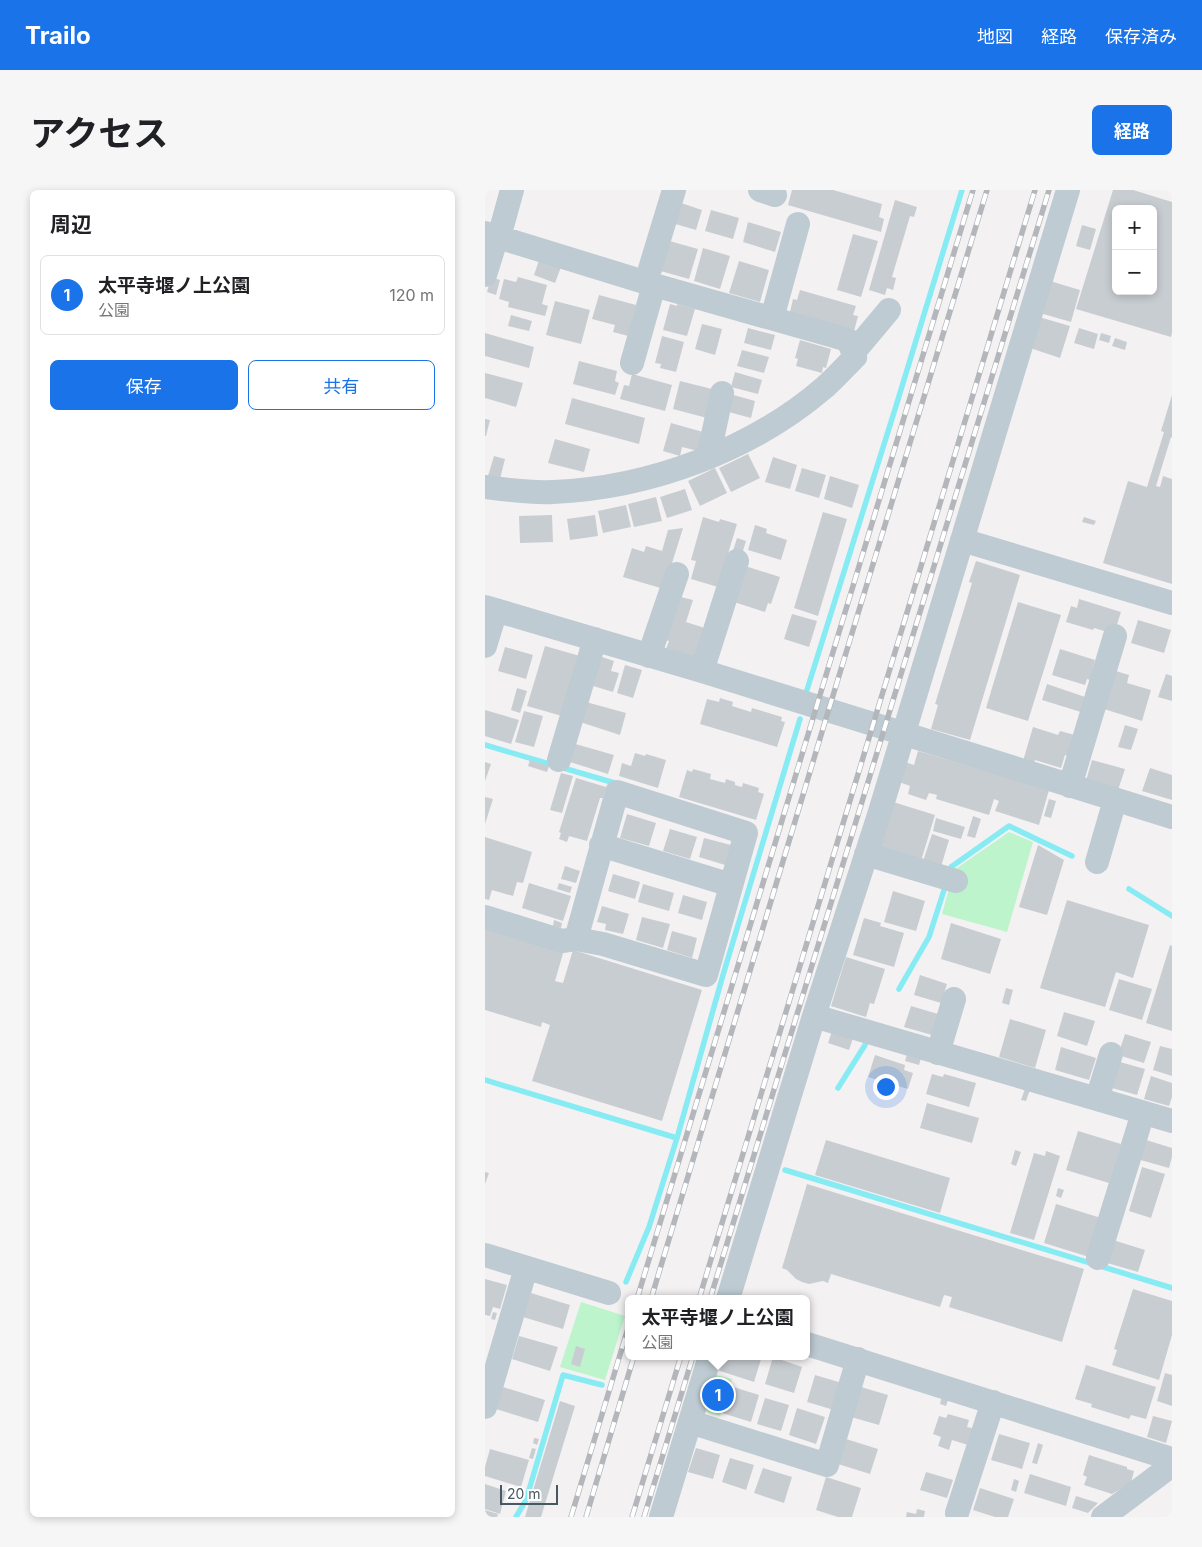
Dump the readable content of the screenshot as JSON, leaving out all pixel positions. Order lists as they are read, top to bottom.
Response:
{
  "scale_bar": "20 m",
  "page": {
    "header": "Trailo",
    "nav": ["地図", "経路", "保存済み"],
    "title": "アクセス",
    "buttons": [
      "経路",
      ["保存", "共有"]
    ],
    "heading": "周辺",
    "map_buttons": ["+", "−"],
    "list": [
      {
        "mark": "1",
        "name": "太平寺堰ノ上公園",
        "note": "公園",
        "value": "120 m"
      }
    ],
    "popup": ["太平寺堰ノ上公園", "公園"],
    "pins": "1",
    "scale": "20 m"
  }
}
